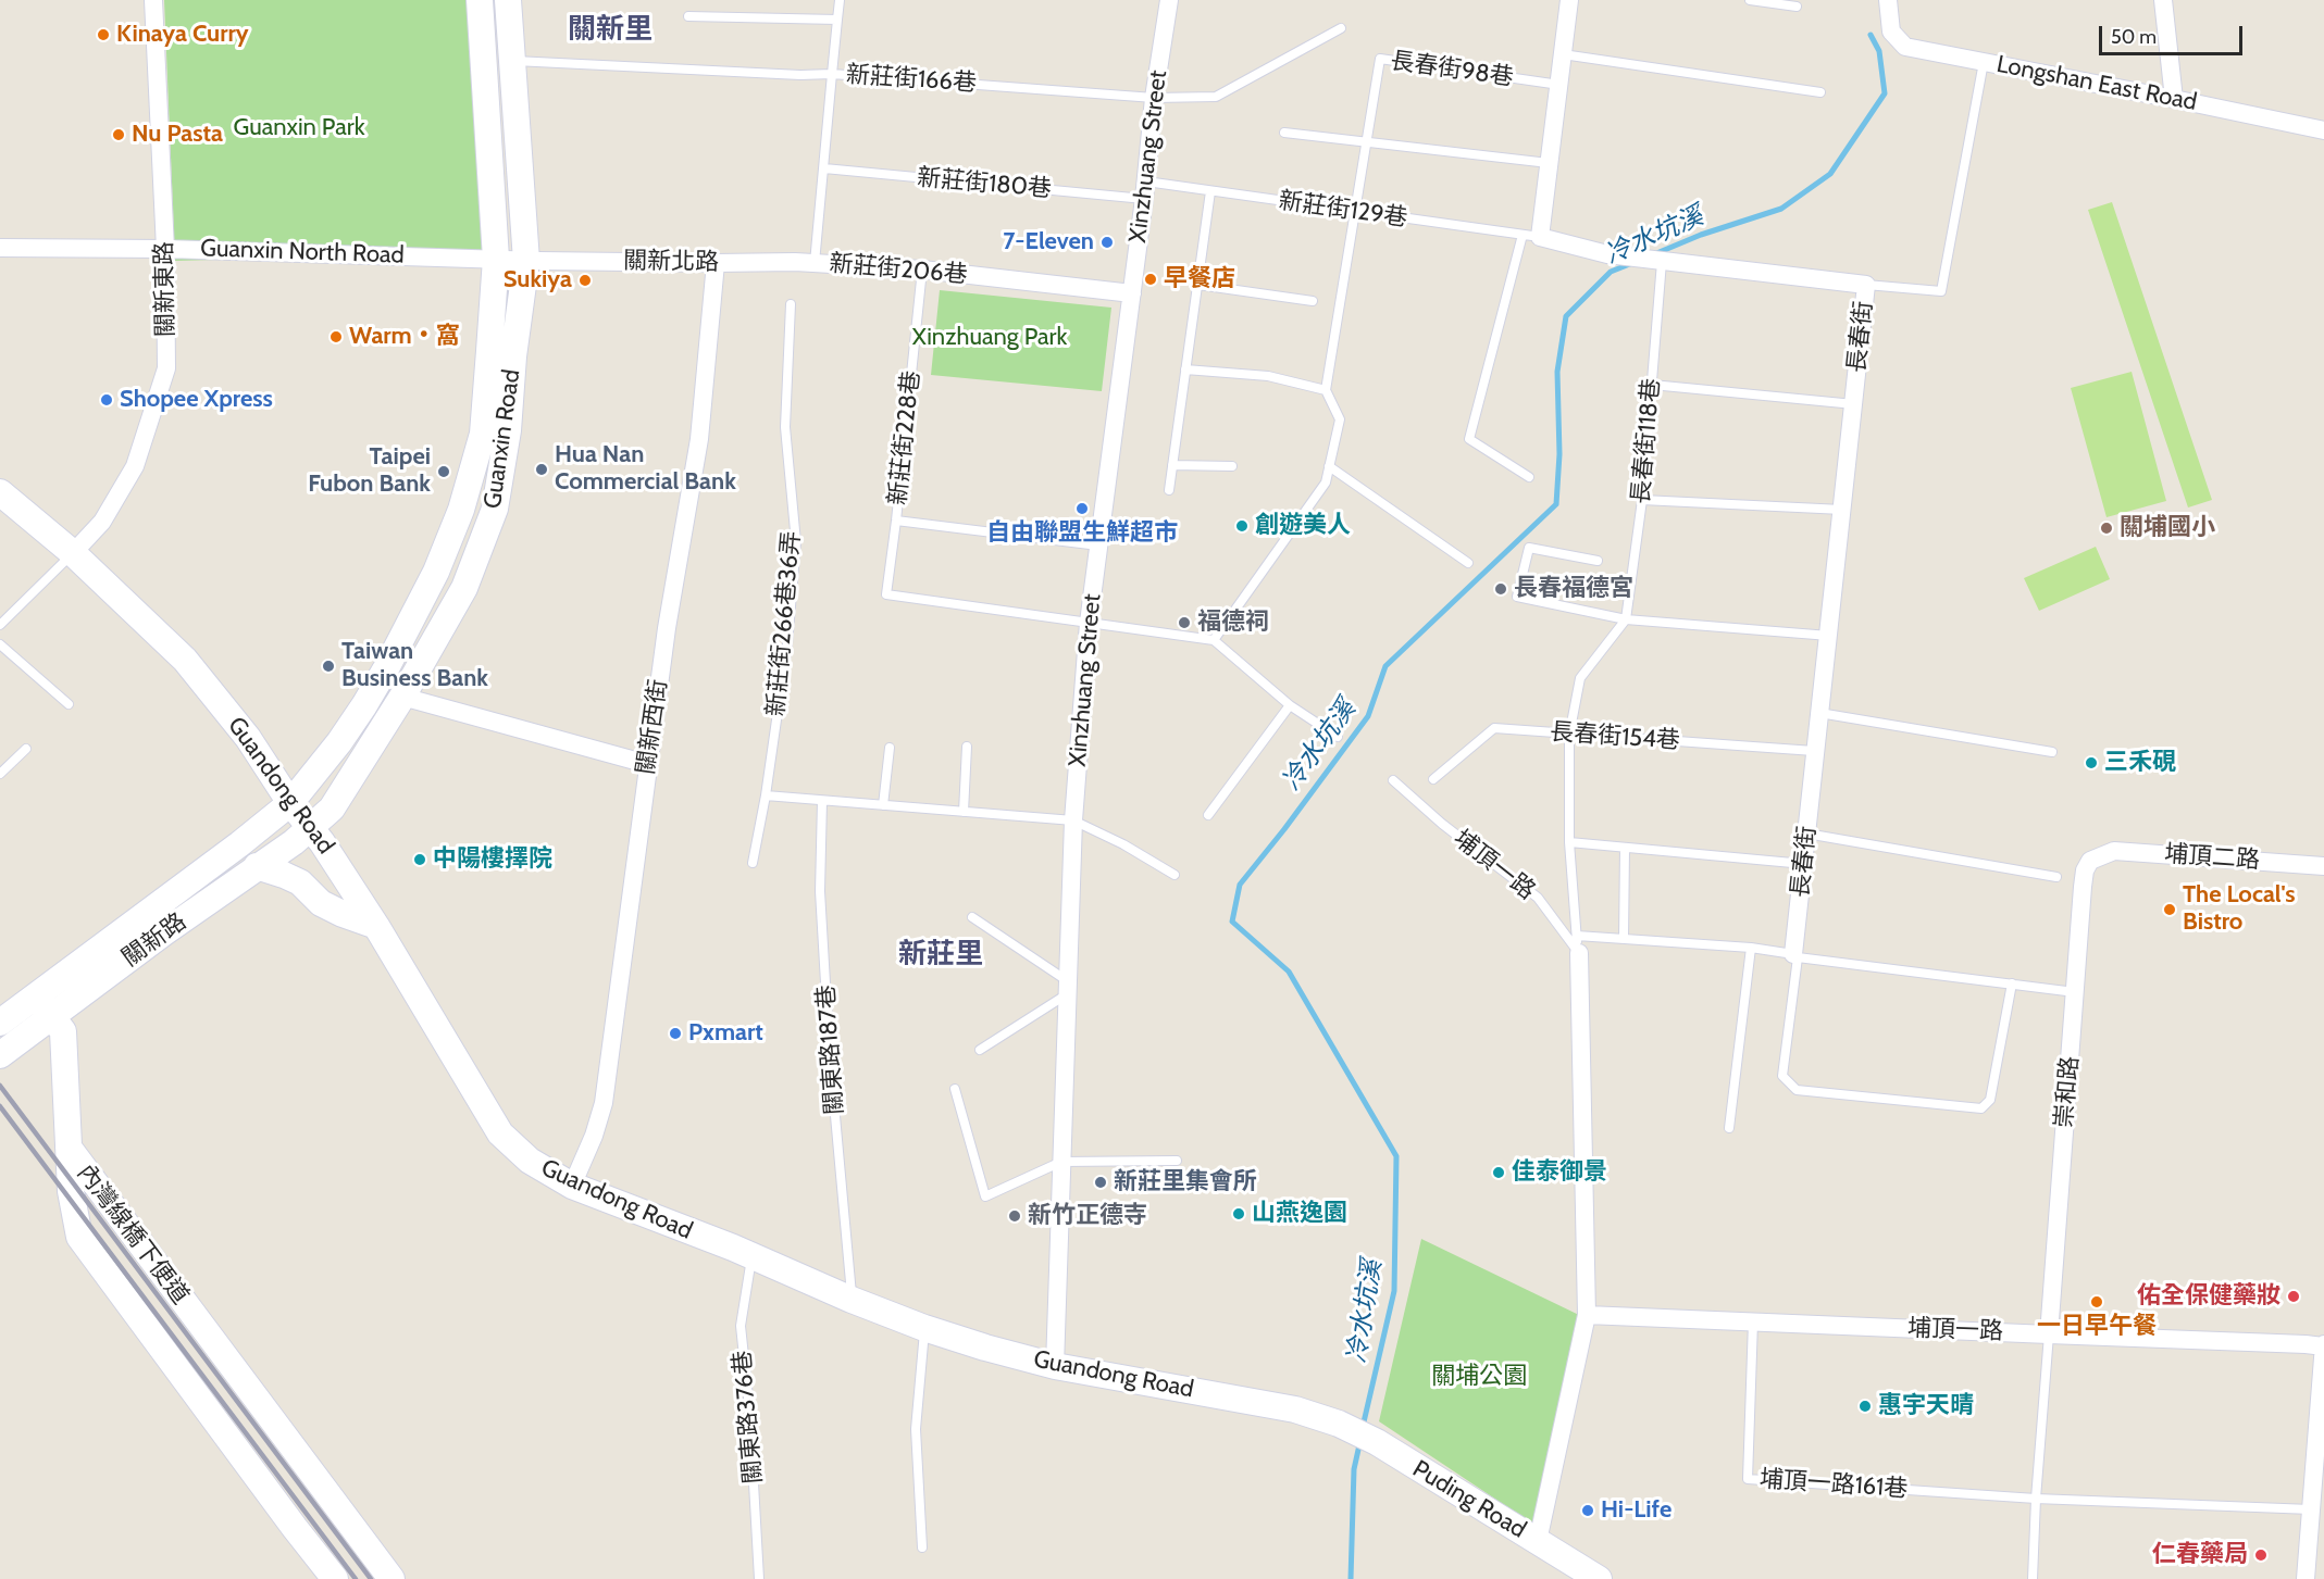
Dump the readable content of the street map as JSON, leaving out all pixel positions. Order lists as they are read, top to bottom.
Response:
{
  "streets": {
    "street": [
      "Longshan East Road",
      "Xinzhuang Street",
      "Guanxin North Road",
      "關新北路",
      "新莊街206巷",
      "關新東路",
      "長春街",
      "Guanxin Road",
      "關新西街",
      "Guandong Road",
      "埔頂二路",
      "埔頂一路",
      "關新路",
      "崇和路",
      "內灣線橋下便道",
      "Puding Road"
    ],
    "lane": [
      "長春街98巷",
      "新莊街166巷",
      "新莊街180巷",
      "新莊街129巷",
      "新莊街228巷",
      "長春街118巷",
      "新莊街266巷36弄",
      "長春街154巷",
      "關東路187巷",
      "關東路376巷",
      "埔頂一路161巷"
    ]
  },
  "crossings": [
    ["長春街98巷", "新莊街129巷"],
    ["新莊街166巷", "Xinzhuang Street"],
    ["新莊街166巷", "新莊街206巷"],
    ["Xinzhuang Street", "新莊街180巷"],
    ["Xinzhuang Street", "新莊街129巷"],
    ["Xinzhuang Street", "新莊街206巷"],
    ["Xinzhuang Street", "新莊街228巷"],
    ["Xinzhuang Street", "Guandong Road"],
    ["新莊街180巷", "新莊街129巷"],
    ["新莊街180巷", "新莊街206巷"],
    ["新莊街129巷", "長春街"],
    ["Guanxin North Road", "關新北路"],
    ["Guanxin North Road", "關新東路"],
    ["Guanxin North Road", "Guanxin Road"],
    ["關新北路", "新莊街206巷"],
    ["關新北路", "Guanxin Road"],
    ["關新北路", "關新西街"],
    ["新莊街206巷", "新莊街228巷"],
    ["關新東路", "Guandong Road"],
    ["長春街", "長春街118巷"],
    ["長春街", "長春街154巷"],
    ["Guanxin Road", "Guandong Road"],
    ["Guanxin Road", "關新路"],
    ["關新西街", "Guandong Road"],
    ["Guandong Road", "關新路"],
    ["Guandong Road", "關東路187巷"],
    ["Guandong Road", "關東路376巷"],
    ["Guandong Road", "Puding Road"],
    ["埔頂二路", "崇和路"],
    ["埔頂一路", "崇和路"],
    ["埔頂一路", "埔頂一路161巷"]
  ],
  "districts": ["關新里", "新莊里"],
  "water": ["冷水坑溪"],
  "parks": ["Guanxin Park", "Xinzhuang Park", "關埔公園"],
  "places": [
    "Kinaya Curry",
    "Nu Pasta",
    "7-Eleven",
    "早餐店",
    "Sukiya",
    "Warm・窩",
    "Shopee Xpress",
    "Hua Nan Commercial Bank",
    "Taipei Fubon Bank",
    "自由聯盟生鮮超市",
    "創遊美人",
    "關埔國小",
    "長春福德宮",
    "福德祠",
    "Taiwan Business Bank",
    "三禾硯",
    "中陽樓擇院",
    "The Local's Bistro",
    "Pxmart",
    "佳泰御景",
    "新莊里集會所",
    "山燕逸園",
    "新竹正德寺",
    "佑全保健藥妝",
    "一日早午餐",
    "惠宇天晴",
    "Hi-Life",
    "仁春藥局"
  ],
  "scale_bar": "50 m"
}
